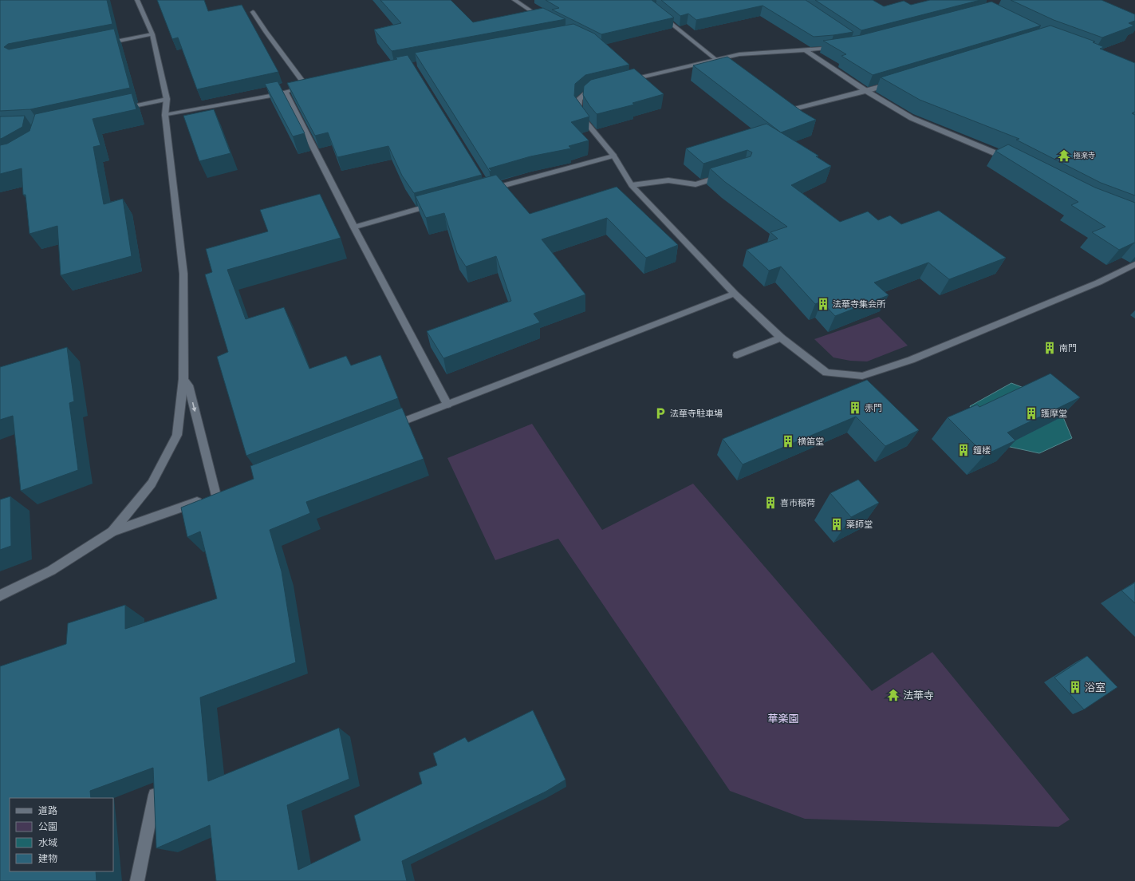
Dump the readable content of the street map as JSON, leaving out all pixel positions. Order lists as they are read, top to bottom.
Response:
{
  "parks": ["華楽園"],
  "places": {
    "temple": ["極楽寺", "法華寺"],
    "building": [
      "法華寺集会所",
      "南門",
      "赤門",
      "護摩堂",
      "横笛堂",
      "鐘楼",
      "喜市稲荷",
      "薬師堂",
      "浴室"
    ],
    "parking": ["法華寺駐車場"]
  },
  "legend": [
    "道路",
    "公園",
    "水域",
    "建物"
  ]
}
